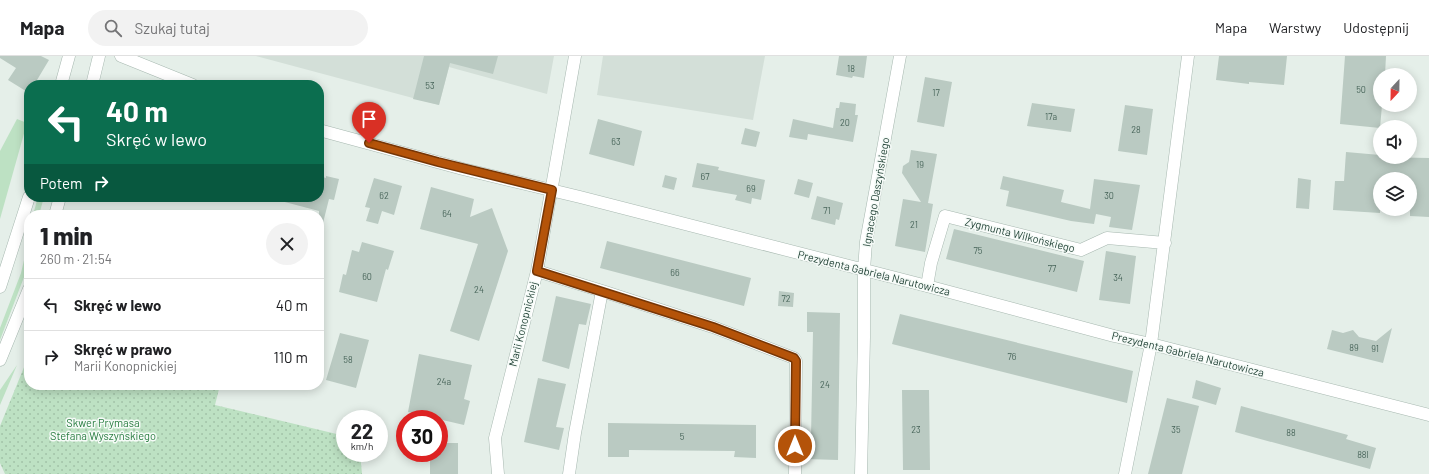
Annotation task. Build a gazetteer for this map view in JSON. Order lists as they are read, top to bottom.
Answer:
{
  "streets": {
    "street": [
      "Ignacego Daszyńskiego",
      "Zygmunta Wilkońskiego",
      "Prezydenta Gabriela Narutowicza",
      "Marii Konopnickiej"
    ]
  },
  "crossings": [
    ["Ignacego Daszyńskiego", "Prezydenta Gabriela Narutowicza"],
    ["Zygmunta Wilkońskiego", "Prezydenta Gabriela Narutowicza"],
    ["Prezydenta Gabriela Narutowicza", "Marii Konopnickiej"]
  ],
  "parks": ["Skwer Prymasa Stefana Wyszyńskiego"],
  "house_numbers": [
    "18",
    "53",
    "50",
    "17",
    "17a",
    "20",
    "28",
    "63",
    "19",
    "67",
    "69",
    "62",
    "30",
    "71",
    "64",
    "21",
    "75",
    "77",
    "66",
    "60",
    "34",
    "24",
    "72",
    "89",
    "91",
    "76",
    "58",
    "24a",
    "24",
    "23",
    "35",
    "88",
    "5",
    "88I"
  ],
  "north": "bottom",
  "page": {
    "header": "Mapa",
    "search": "Szukaj tutaj",
    "nav": ["Mapa", "Warstwy", "Udostępnij"],
    "turn": ["40 m", "Skręć w lewo"],
    "then": "Potem",
    "heading": ["1 min", "260 m · 21:54"],
    "list": [
      {
        "name": "Skręć w lewo",
        "value": "40 m"
      },
      {
        "name": "Skręć w prawo",
        "note": "Marii Konopnickiej",
        "value": "110 m"
      }
    ],
    "speed": "22 km/h",
    "limit": "30"
  }
}
